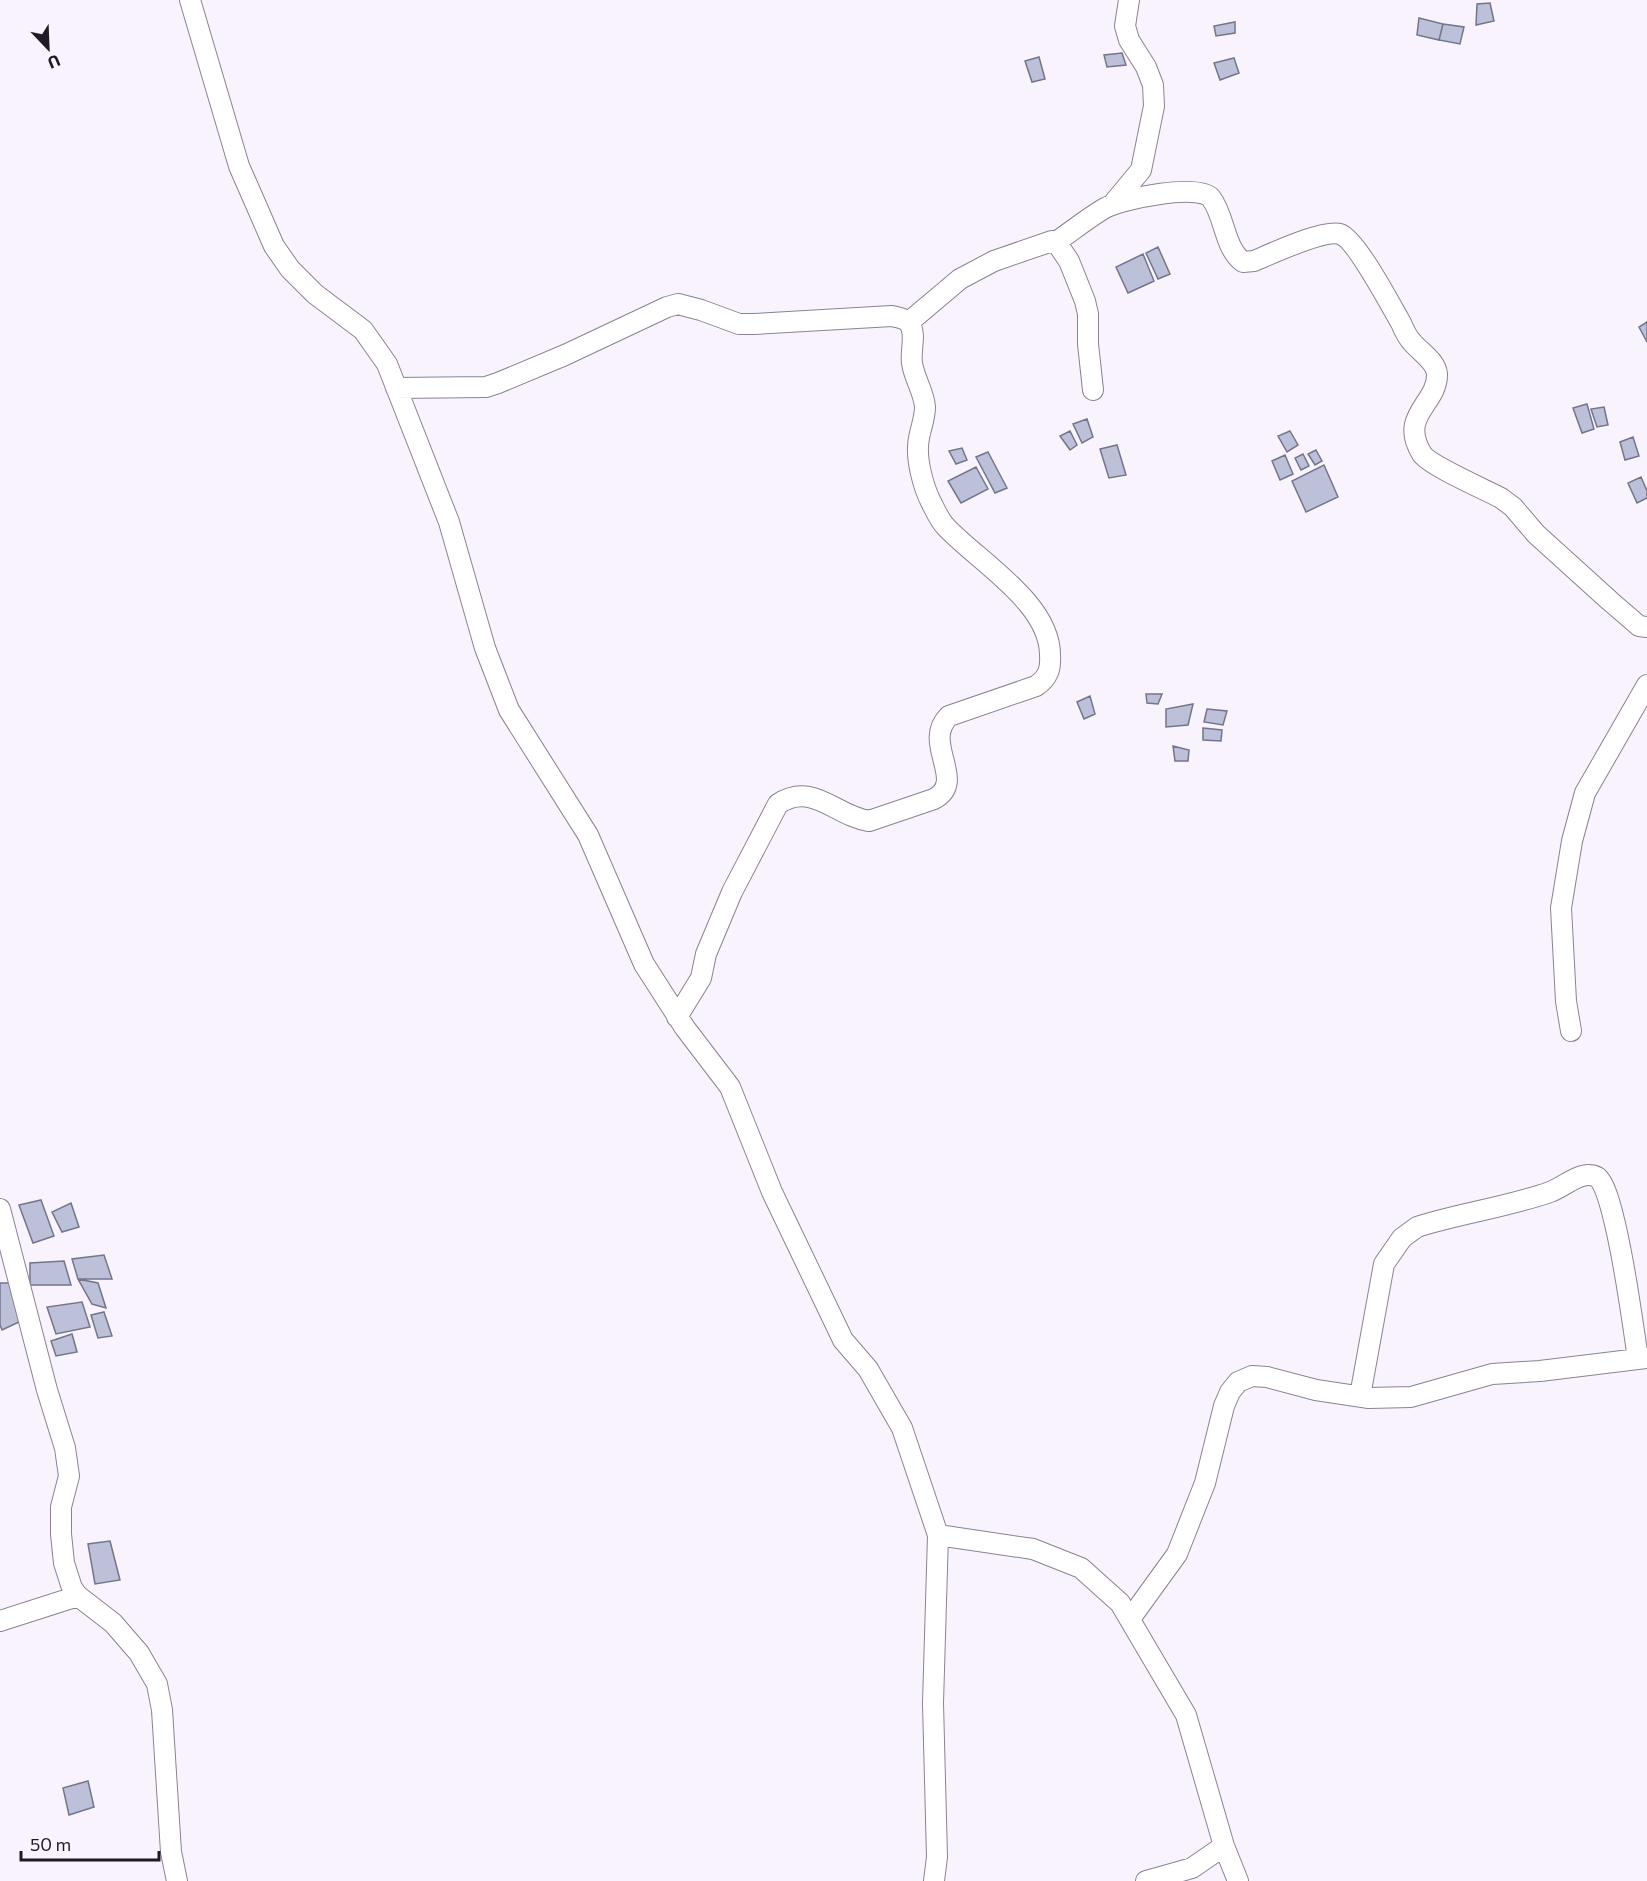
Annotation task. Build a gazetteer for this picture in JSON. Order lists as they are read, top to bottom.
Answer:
{
  "scale_bar": "50 m",
  "north": "bottom right"
}
